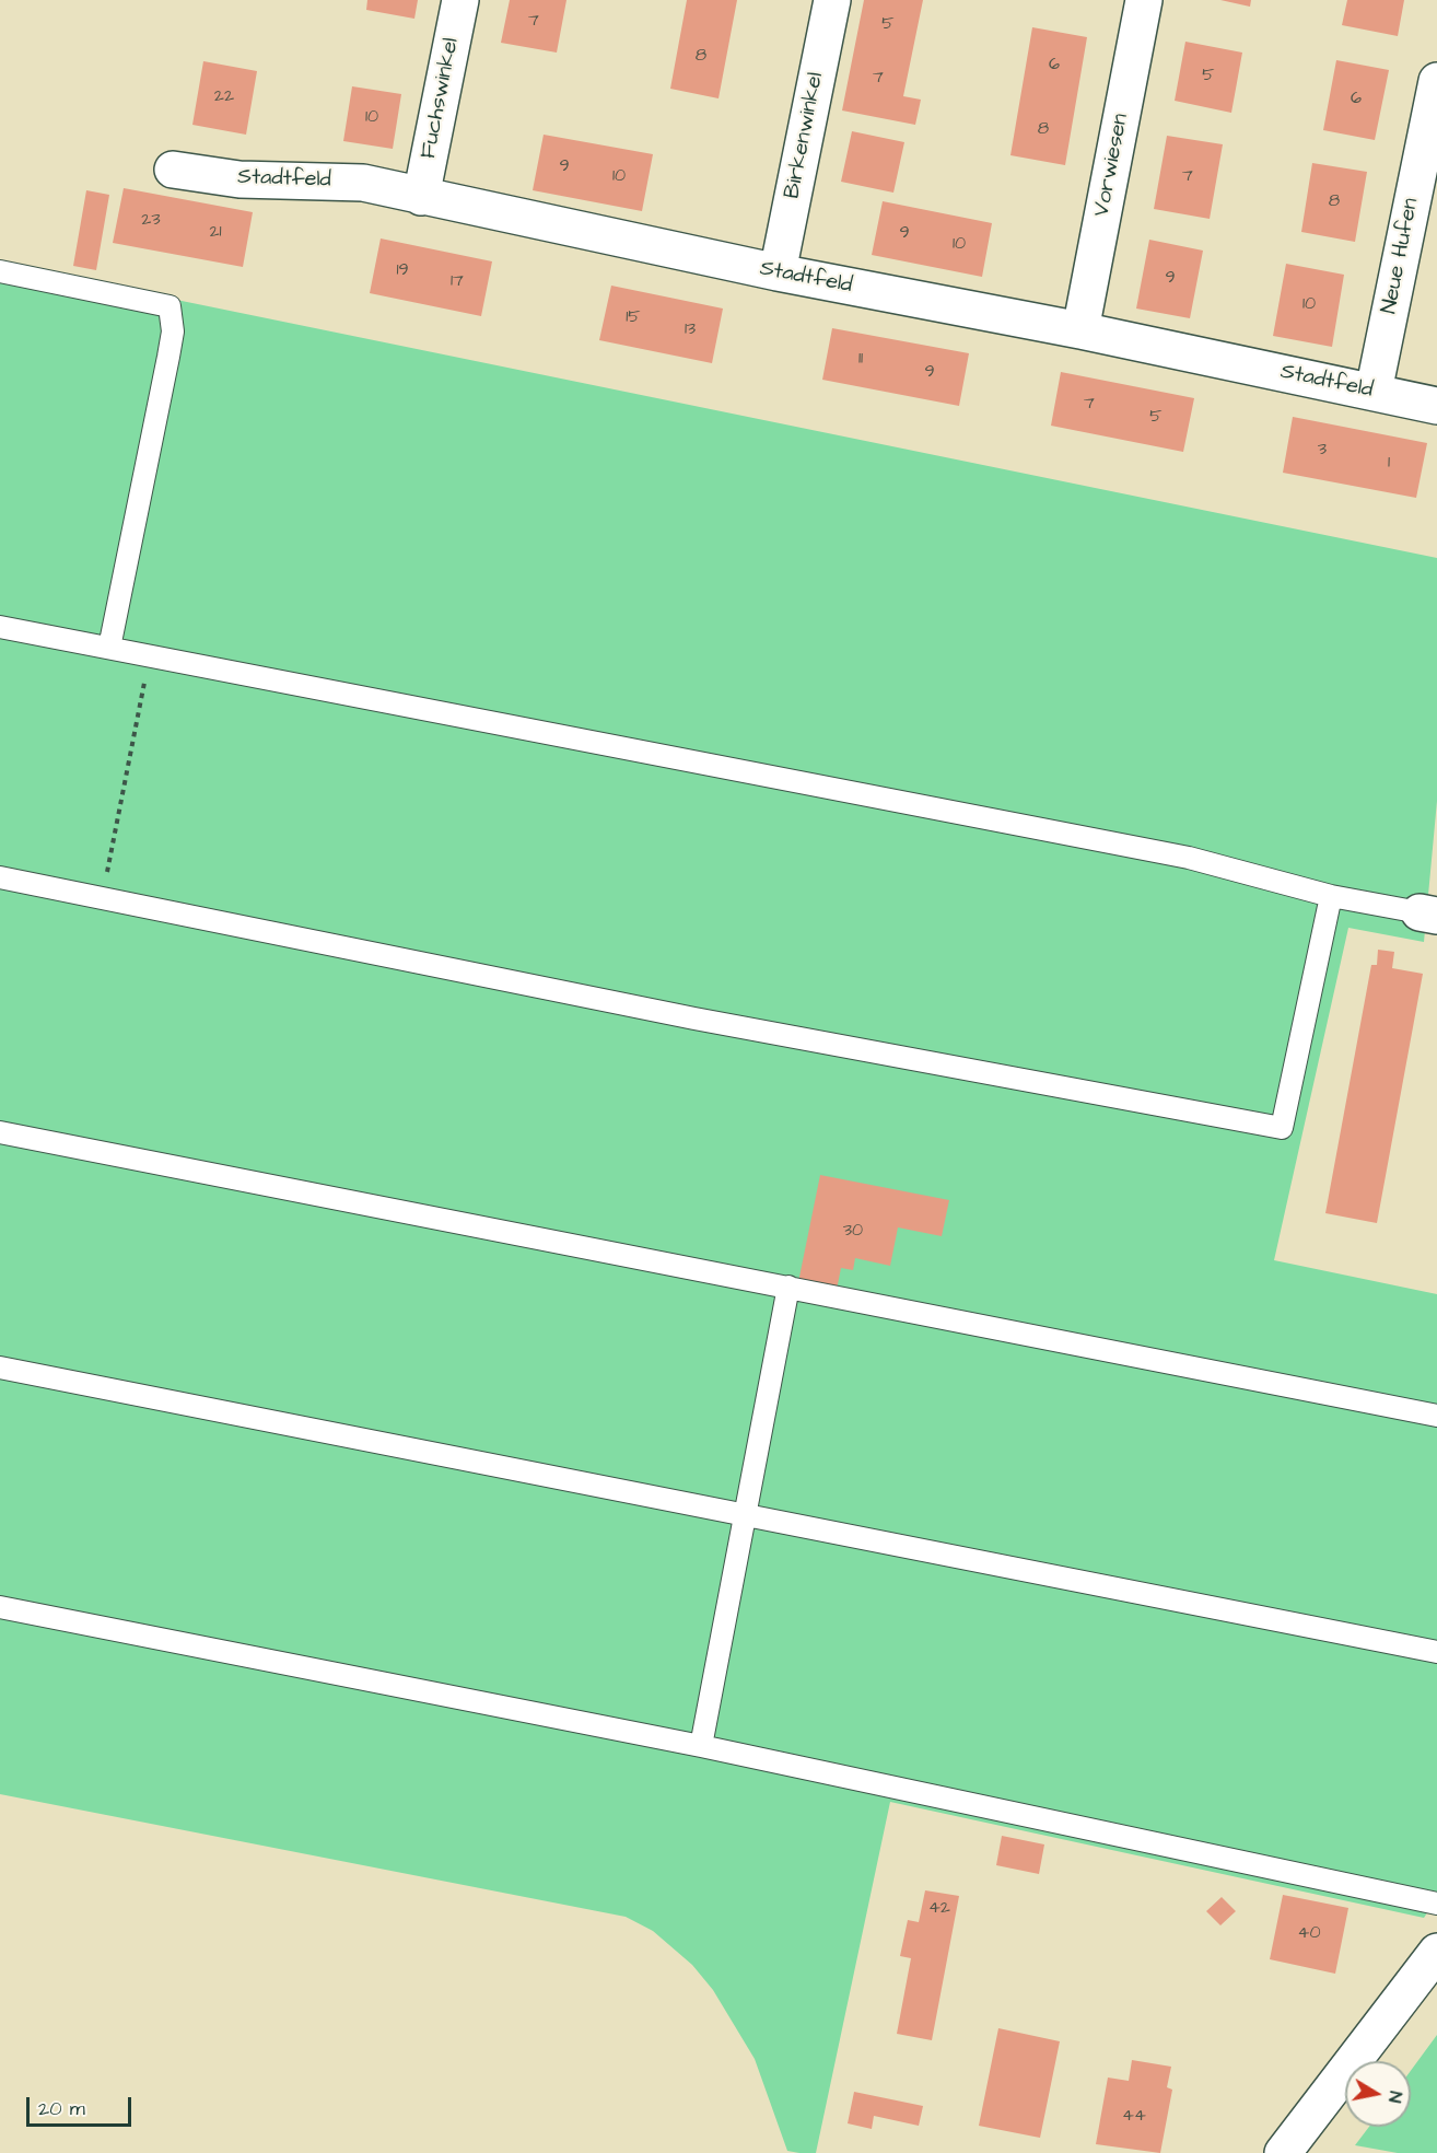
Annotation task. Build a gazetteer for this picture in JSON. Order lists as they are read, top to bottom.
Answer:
{
  "streets": {
    "street": [
      "Fuchswinkel",
      "Birkenwinkel",
      "Vorwiesen",
      "Stadtfeld",
      "Neue Hufen"
    ]
  },
  "crossings": [
    ["Fuchswinkel", "Stadtfeld"],
    ["Birkenwinkel", "Stadtfeld"],
    ["Vorwiesen", "Stadtfeld"],
    ["Stadtfeld", "Neue Hufen"]
  ],
  "house_numbers": [
    "7",
    "5",
    "8",
    "6",
    "5",
    "7",
    "22",
    "6",
    "10",
    "8",
    "9",
    "10",
    "7",
    "8",
    "23",
    "21",
    "9",
    "10",
    "19",
    "9",
    "17",
    "10",
    "15",
    "13",
    "11",
    "9",
    "7",
    "5",
    "3",
    "1",
    "30",
    "42",
    "40",
    "44"
  ],
  "scale_bar": "20 m",
  "north": "right"
}
